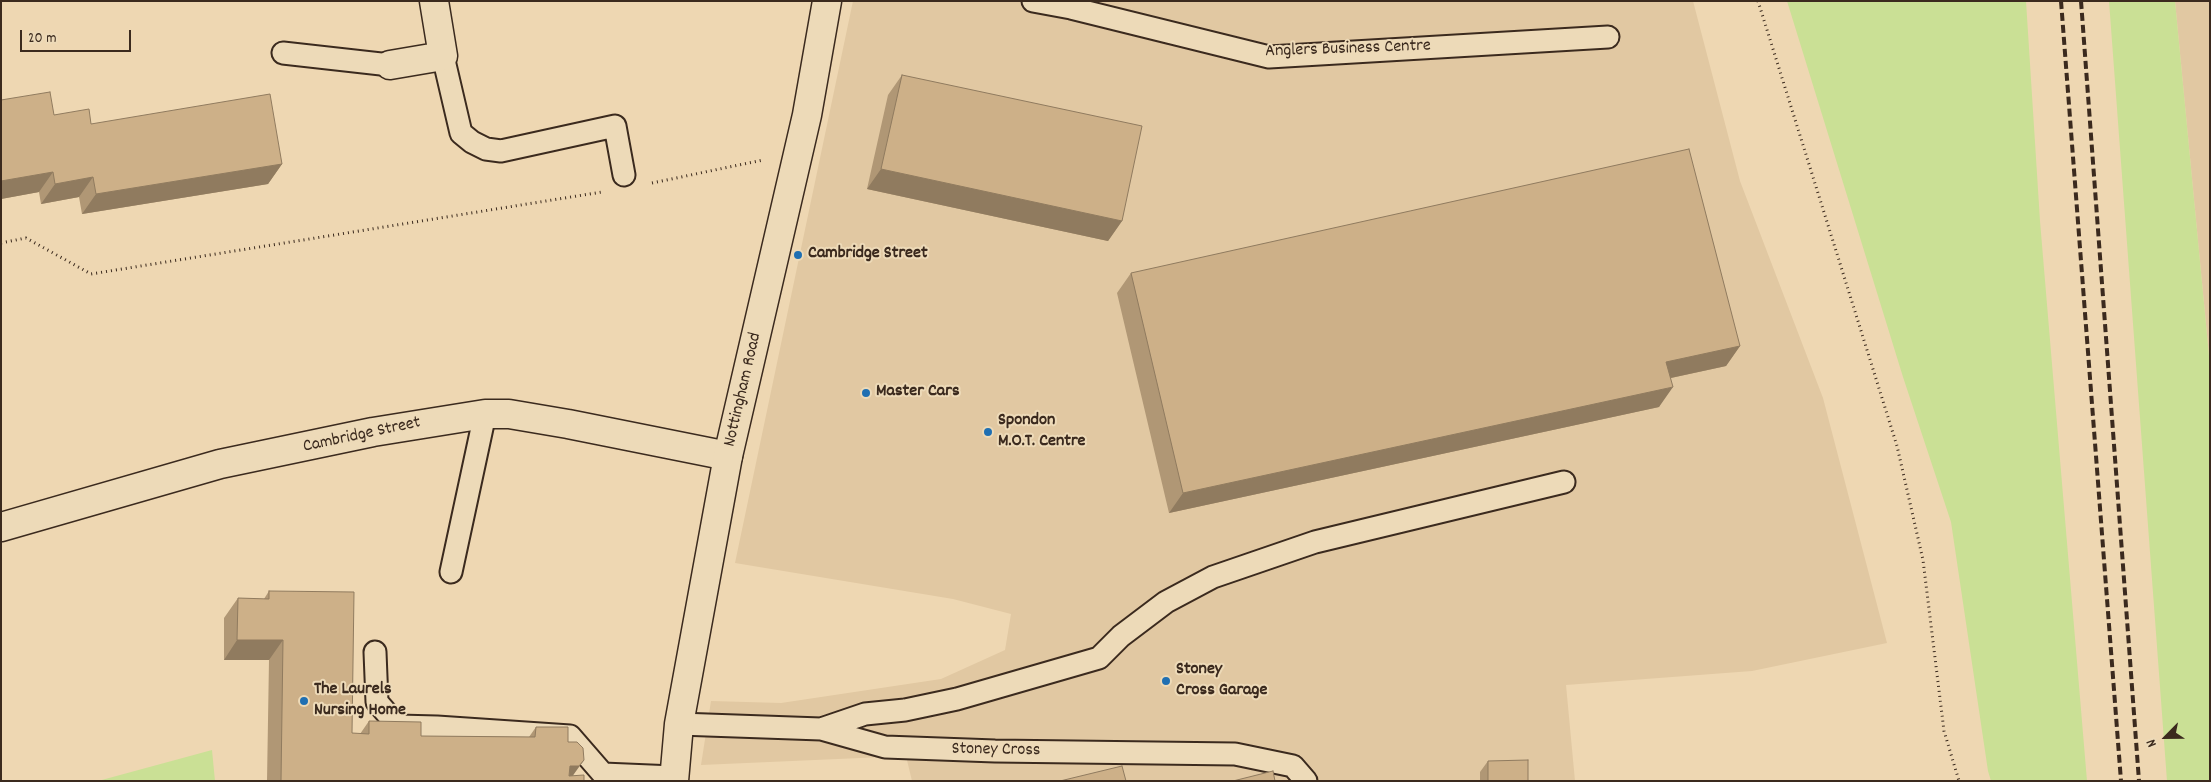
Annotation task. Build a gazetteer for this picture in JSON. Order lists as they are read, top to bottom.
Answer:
{
  "streets": {
    "street": ["Nottingham Road", "Cambridge Street"],
    "lane": ["Anglers Business Centre", "Stoney Cross"]
  },
  "crossings": [
    ["Nottingham Road", "Cambridge Street"],
    ["Nottingham Road", "Stoney Cross"]
  ],
  "places": [
    "Cambridge Street",
    "Master Cars",
    "Spondon M.O.T. Centre",
    "Stoney Cross Garage",
    "The Laurels Nursing Home"
  ],
  "scale_bar": "20 m",
  "north": "bottom left"
}
